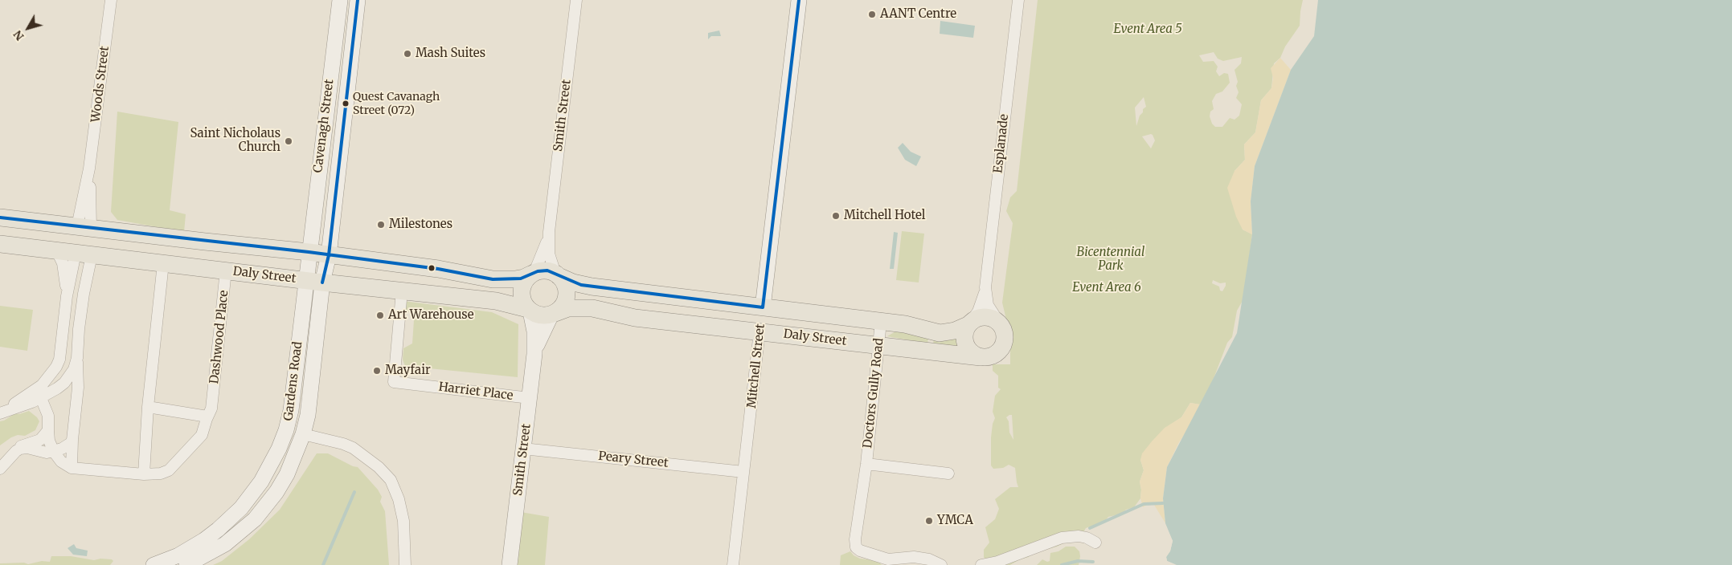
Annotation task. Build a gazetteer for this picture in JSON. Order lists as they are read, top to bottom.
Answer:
{
  "streets": {
    "main road": ["Daly Street", "Dashwood Place", "Mitchell Street"],
    "street": [
      "Woods Street",
      "Smith Street",
      "Cavenagh Street",
      "Esplanade",
      "Gardens Road",
      "Harriet Place",
      "Doctors Gully Road",
      "Peary Street"
    ]
  },
  "crossings": [
    ["Smith Street", "Daly Street"],
    ["Smith Street", "Harriet Place"],
    ["Smith Street", "Peary Street"],
    ["Cavenagh Street", "Daly Street"],
    ["Cavenagh Street", "Gardens Road"],
    ["Esplanade", "Daly Street"],
    ["Daly Street", "Dashwood Place"],
    ["Daly Street", "Mitchell Street"],
    ["Daly Street", "Gardens Road"],
    ["Daly Street", "Harriet Place"],
    ["Daly Street", "Doctors Gully Road"],
    ["Mitchell Street", "Peary Street"]
  ],
  "parks": ["Event Area 5", "Bicentennial Park", "Event Area 6"],
  "places": [
    "AANT Centre",
    "Mash Suites",
    "Quest Cavanagh Street (072)",
    "Saint Nicholaus Church",
    "Mitchell Hotel",
    "Milestones",
    "Art Warehouse",
    "Mayfair",
    "YMCA"
  ],
  "north": "bottom left"
}
